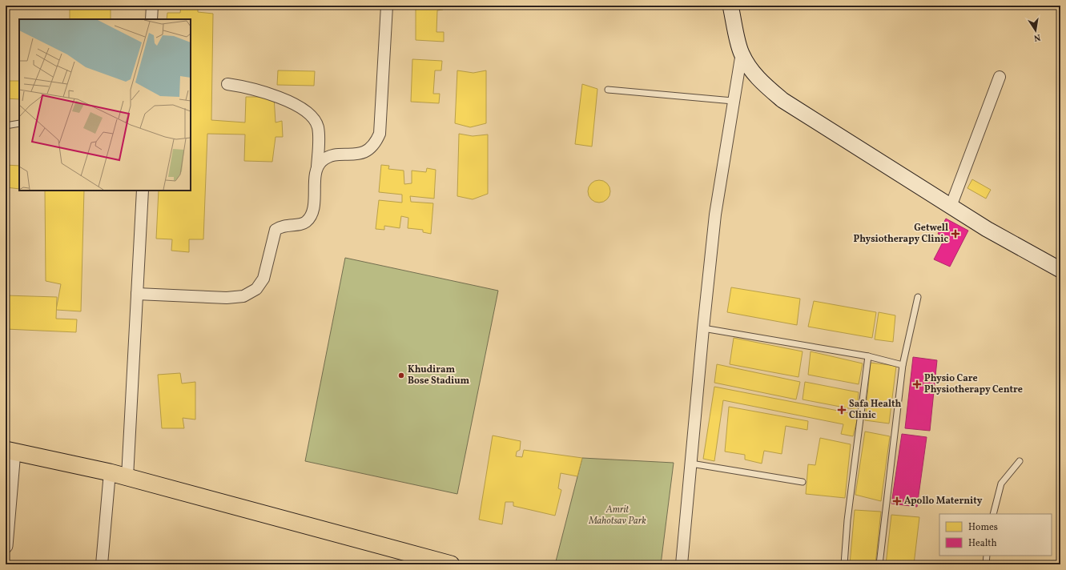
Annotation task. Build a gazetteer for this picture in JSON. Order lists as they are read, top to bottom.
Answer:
{
  "parks": ["Amrit Mahotsav Park"],
  "places": {
    "health": [
      "Getwell Physiotherapy Clinic",
      "Physio Care Physiotherapy Centre",
      "Safa Health Clinic",
      "Apollo Maternity"
    ],
    "other": ["Khudiram Bose Stadium"]
  },
  "legend": ["Homes", "Health"],
  "north": "bottom"
}
